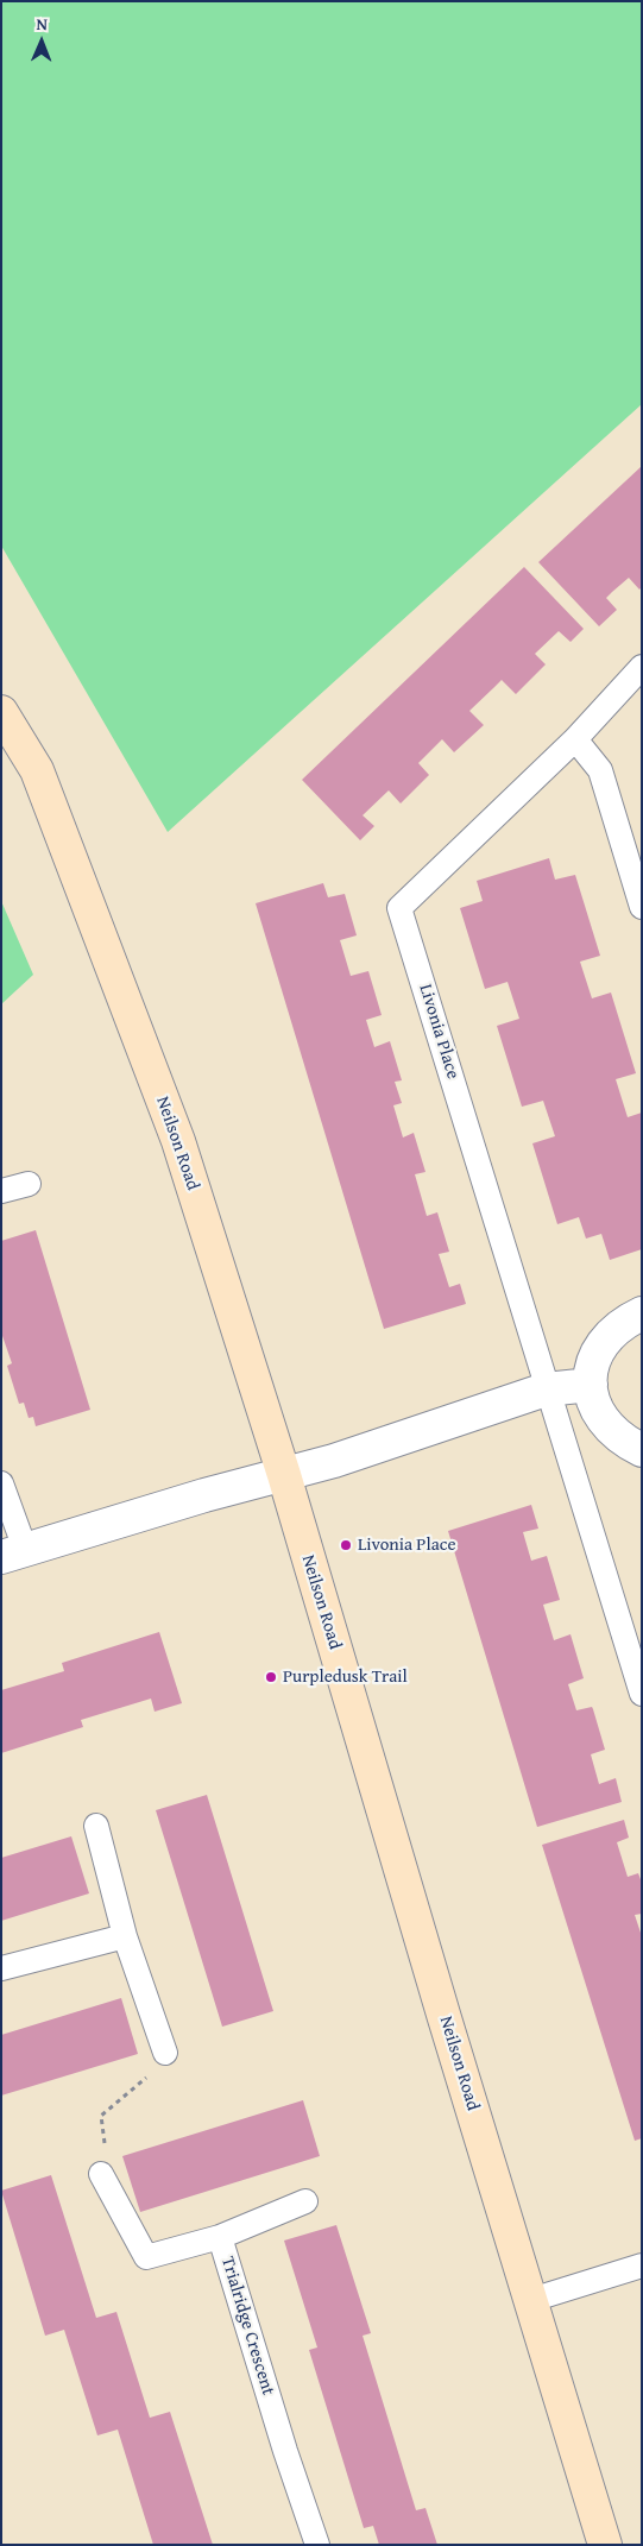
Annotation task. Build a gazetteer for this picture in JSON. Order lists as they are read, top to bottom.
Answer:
{
  "streets": {
    "main road": ["Neilson Road"],
    "lane": ["Livonia Place", "Trialridge Crescent"]
  },
  "places": ["Livonia Place", "Purpledusk Trail"],
  "north": "top"
}
